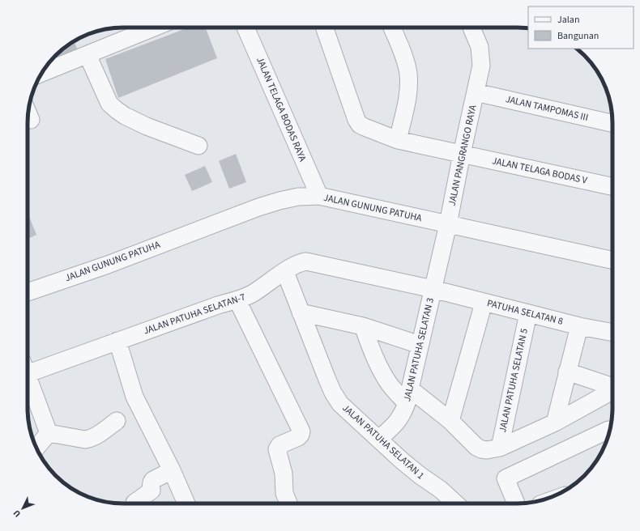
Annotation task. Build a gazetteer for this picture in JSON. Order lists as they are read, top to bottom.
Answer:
{
  "streets": {
    "street": [
      "JALAN TAMPOMAS III",
      "JALAN TELAGA BODAS RAYA",
      "JALAN PANGRANGO RAYA",
      "JALAN TELAGA BODAS V",
      "JALAN GUNUNG PATUHA",
      "PATUHA SELATAN 8",
      "JALAN PATUHA SELATAN-7",
      "JALAN PATUHA SELATAN 3",
      "JALAN PATUHA SELATAN 5",
      "JALAN PATUHA SELATAN 1"
    ]
  },
  "crossings": [
    ["JALAN TAMPOMAS III", "JALAN PANGRANGO RAYA"],
    ["JALAN TELAGA BODAS RAYA", "JALAN GUNUNG PATUHA"],
    ["JALAN PANGRANGO RAYA", "JALAN TELAGA BODAS V"],
    ["JALAN PANGRANGO RAYA", "JALAN GUNUNG PATUHA"],
    ["JALAN PANGRANGO RAYA", "PATUHA SELATAN 8"],
    ["JALAN PANGRANGO RAYA", "JALAN PATUHA SELATAN-7"],
    ["JALAN PANGRANGO RAYA", "JALAN PATUHA SELATAN 3"],
    ["PATUHA SELATAN 8", "JALAN PATUHA SELATAN-7"],
    ["PATUHA SELATAN 8", "JALAN PATUHA SELATAN 3"],
    ["PATUHA SELATAN 8", "JALAN PATUHA SELATAN 5"],
    ["JALAN PATUHA SELATAN-7", "JALAN PATUHA SELATAN 3"],
    ["JALAN PATUHA SELATAN-7", "JALAN PATUHA SELATAN 1"],
    ["JALAN PATUHA SELATAN 3", "JALAN PATUHA SELATAN 1"]
  ],
  "legend": ["Jalan", "Bangunan"],
  "north": "bottom left"
}
